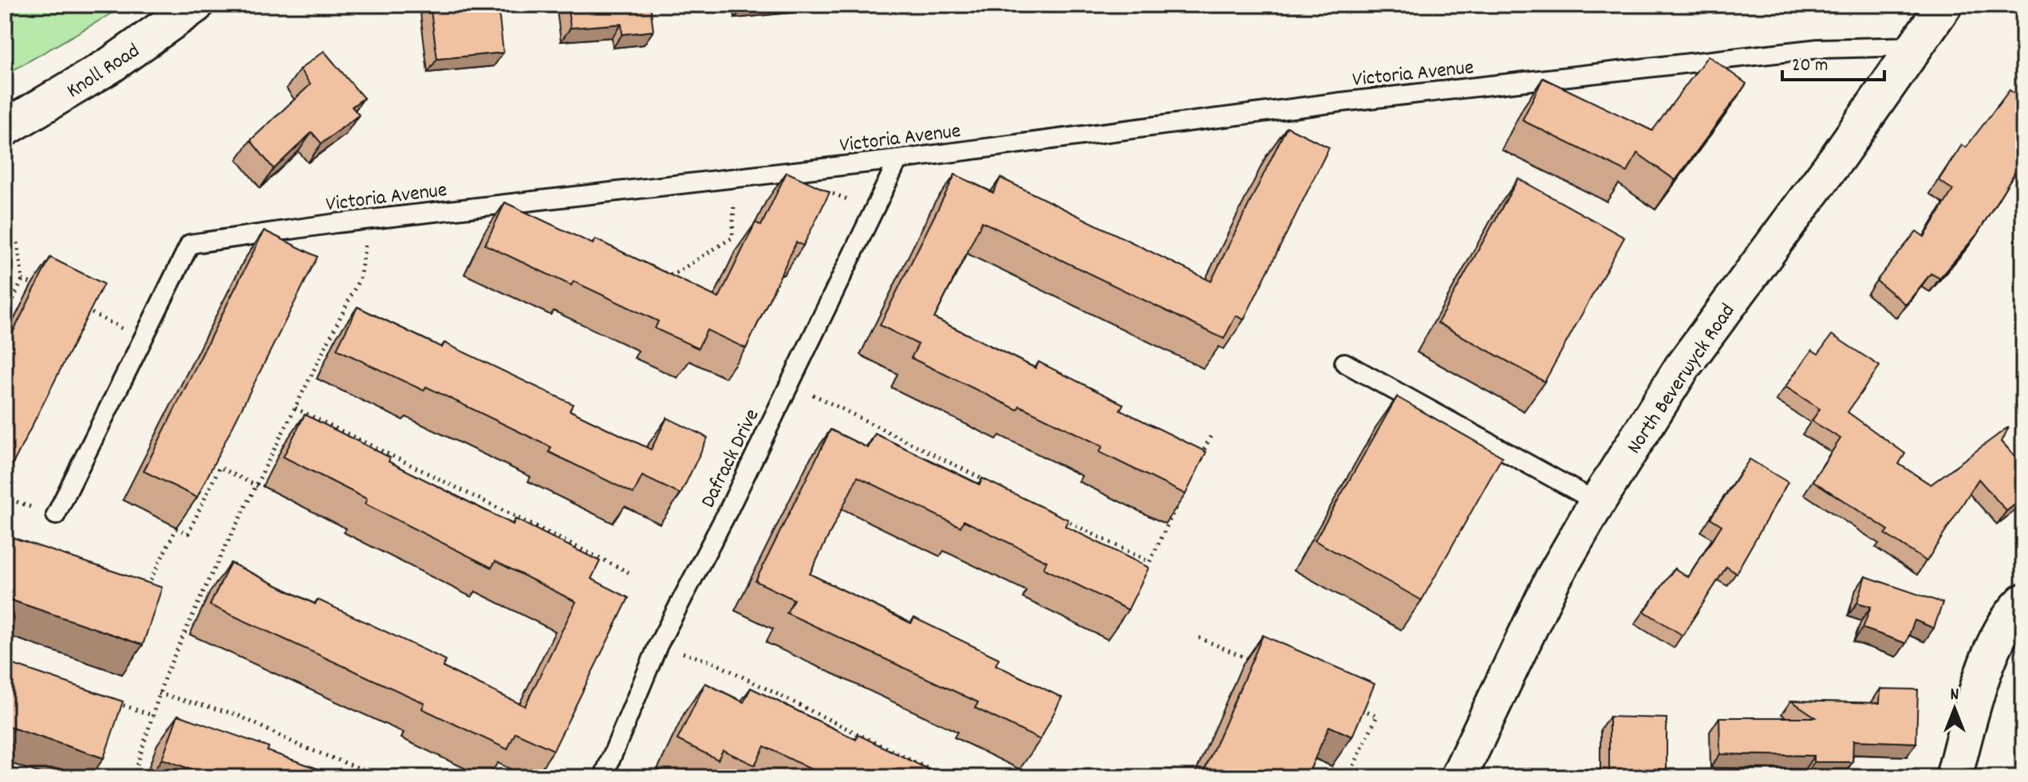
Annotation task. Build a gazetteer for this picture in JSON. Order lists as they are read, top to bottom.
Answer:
{
  "streets": {
    "street": ["Knoll Road", "North Beverwyck Road"],
    "lane": ["Victoria Avenue", "Dafrack Drive"]
  },
  "crossings": [
    ["Victoria Avenue", "North Beverwyck Road"],
    ["Victoria Avenue", "Dafrack Drive"]
  ],
  "scale_bar": "20 m",
  "north": "top"
}
